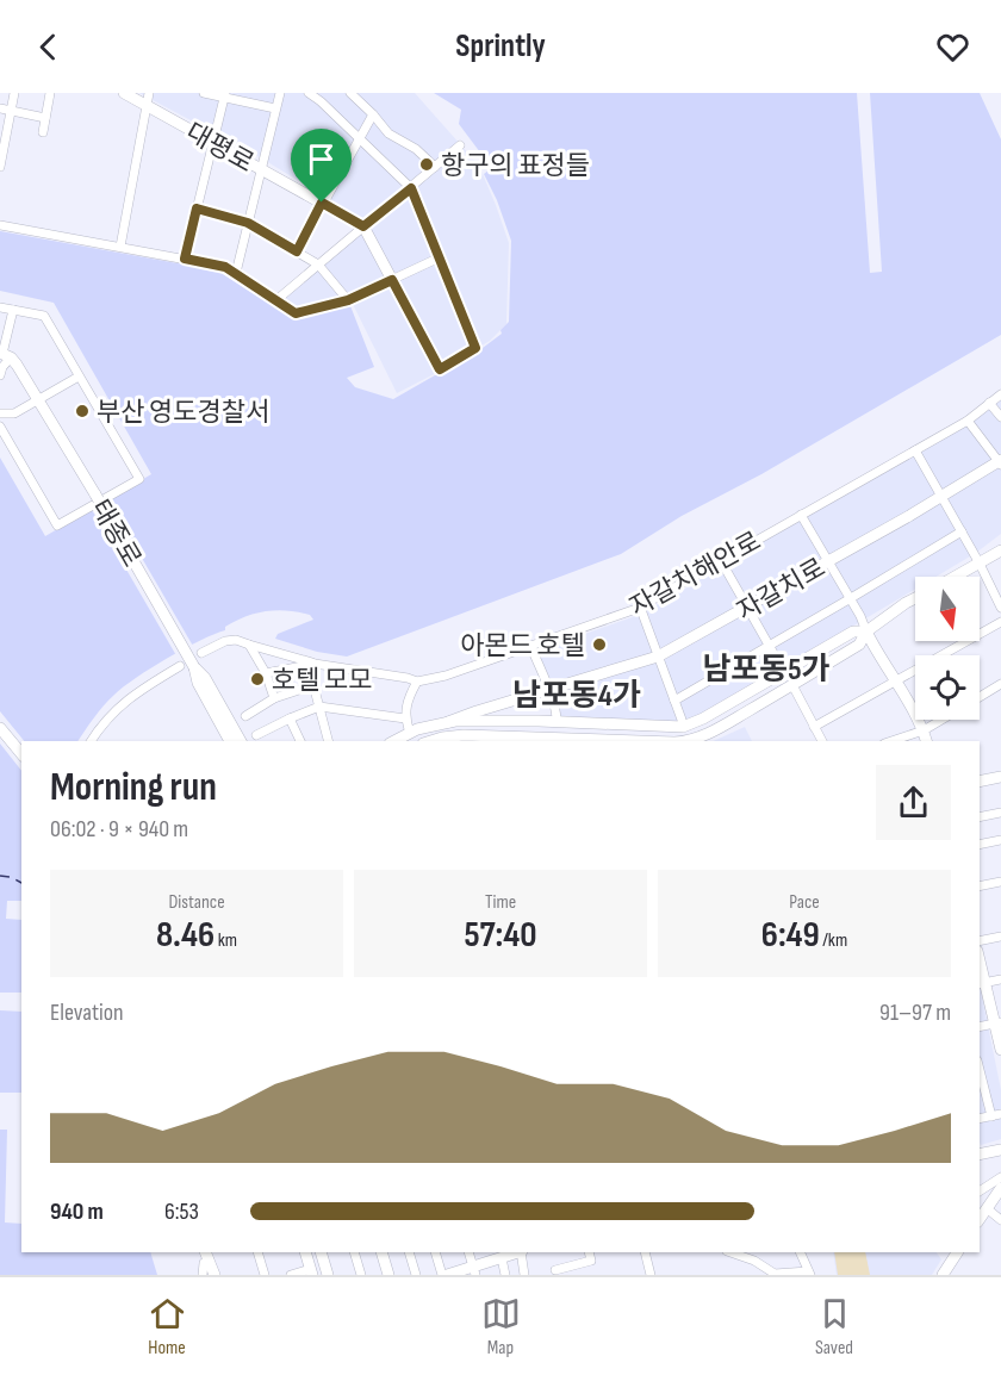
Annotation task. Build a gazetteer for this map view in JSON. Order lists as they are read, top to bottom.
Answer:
{
  "streets": {
    "main road": ["대평로", "태종로", "자갈치로"],
    "street": ["자갈치해안로"]
  },
  "districts": ["남포동5가", "남포동4가"],
  "places": [
    "항구의 표정들",
    "부산 영도경찰서",
    "아몬드 호텔",
    "호텔 모모"
  ],
  "north": "bottom",
  "page": {
    "header": "Sprintly",
    "heading": ["Morning run", "06:02 · 9 × 940 m"],
    "stats": [
      ["Distance", "8.46 km"],
      ["Time", "57:40"],
      ["Pace", "6:49 /km"]
    ],
    "chart": ["Elevation", "91–97 m"],
    "list": [
      {
        "name": "940 m",
        "note": "6:53"
      }
    ],
    "tabs": ["Home", "Map", "Saved"]
  }
}
